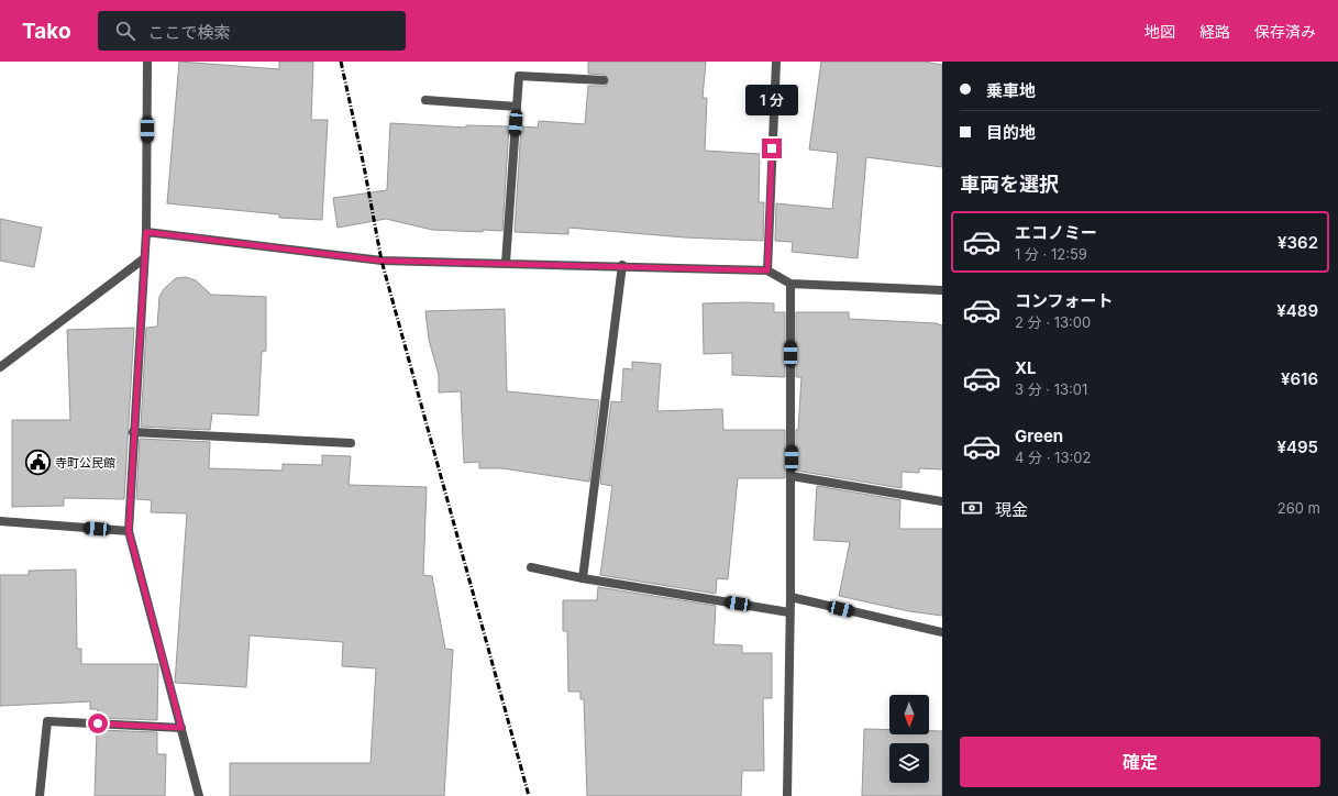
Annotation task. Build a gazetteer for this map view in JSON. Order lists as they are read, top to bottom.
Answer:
{
  "places": {
    "public building": ["寺町公民館"]
  },
  "north": "bottom",
  "page": {
    "header": "Tako",
    "search": "ここで検索",
    "nav": ["地図", "経路", "保存済み"],
    "banner": ["乗車地", "目的地"],
    "bubble": "1 分",
    "heading": "車両を選択",
    "list": [
      {
        "name": "エコノミー",
        "note": "1 分 · 12:59",
        "value": "¥362"
      },
      {
        "name": "コンフォート",
        "note": "2 分 · 13:00",
        "value": "¥489"
      },
      {
        "name": "XL",
        "note": "3 分 · 13:01",
        "value": "¥616"
      },
      {
        "name": "Green",
        "note": "4 分 · 13:02",
        "value": "¥495"
      }
    ],
    "pay": ["現金", "260 m"],
    "buttons": "確定"
  }
}
